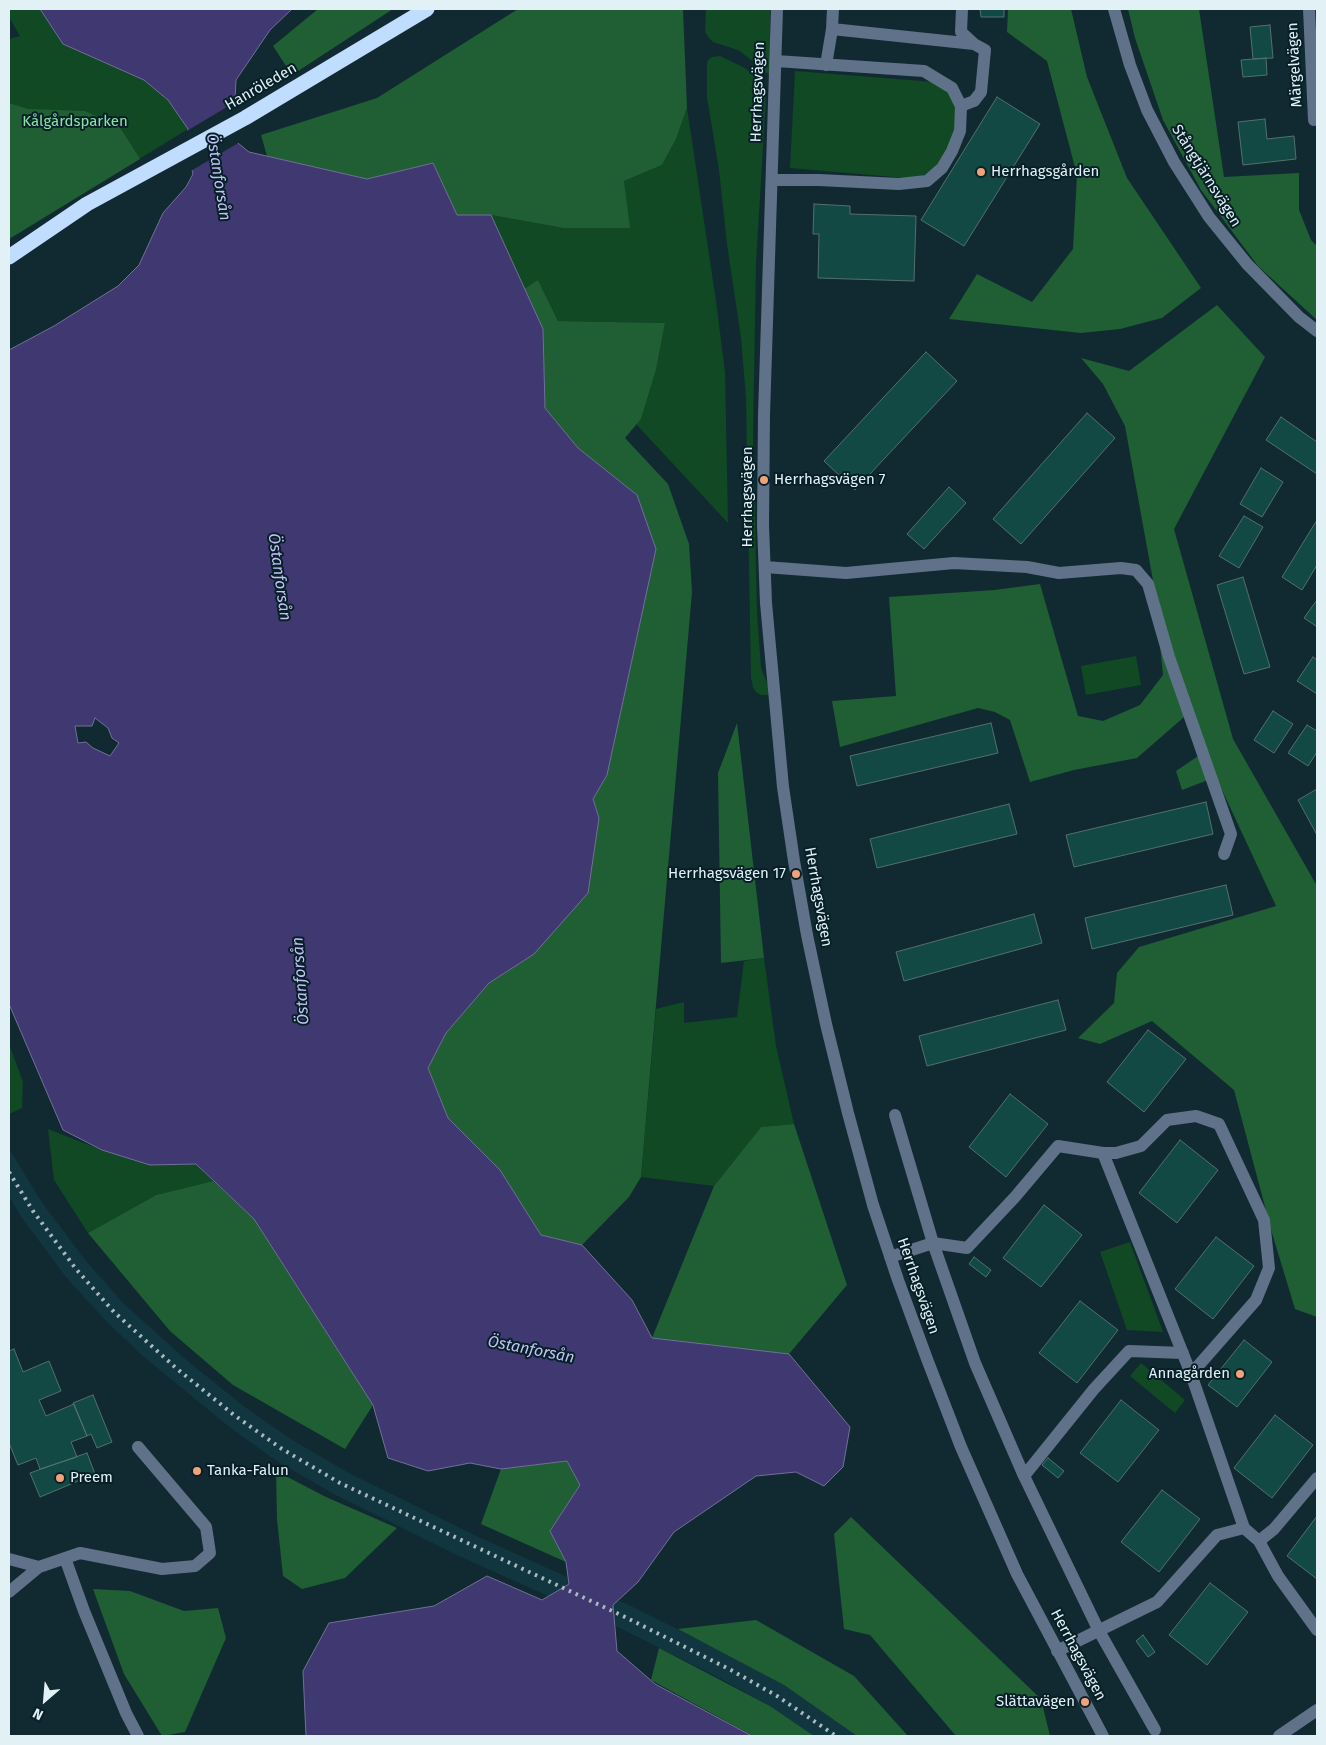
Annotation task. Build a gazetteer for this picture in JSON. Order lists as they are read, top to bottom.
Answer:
{
  "streets": {
    "highway": ["Hanröleden"],
    "street": ["Märgelvägen", "Herrhagsvägen", "Stångtjärnsvägen"]
  },
  "water": ["Östanforsån"],
  "parks": ["Kålgårdsparken"],
  "places": [
    "Herrhagsgården",
    "Herrhagsvägen 7",
    "Herrhagsvägen 17",
    "Annagården",
    "Tanka-Falun",
    "Preem",
    "Slättavägen"
  ],
  "north": "bottom left"
}
